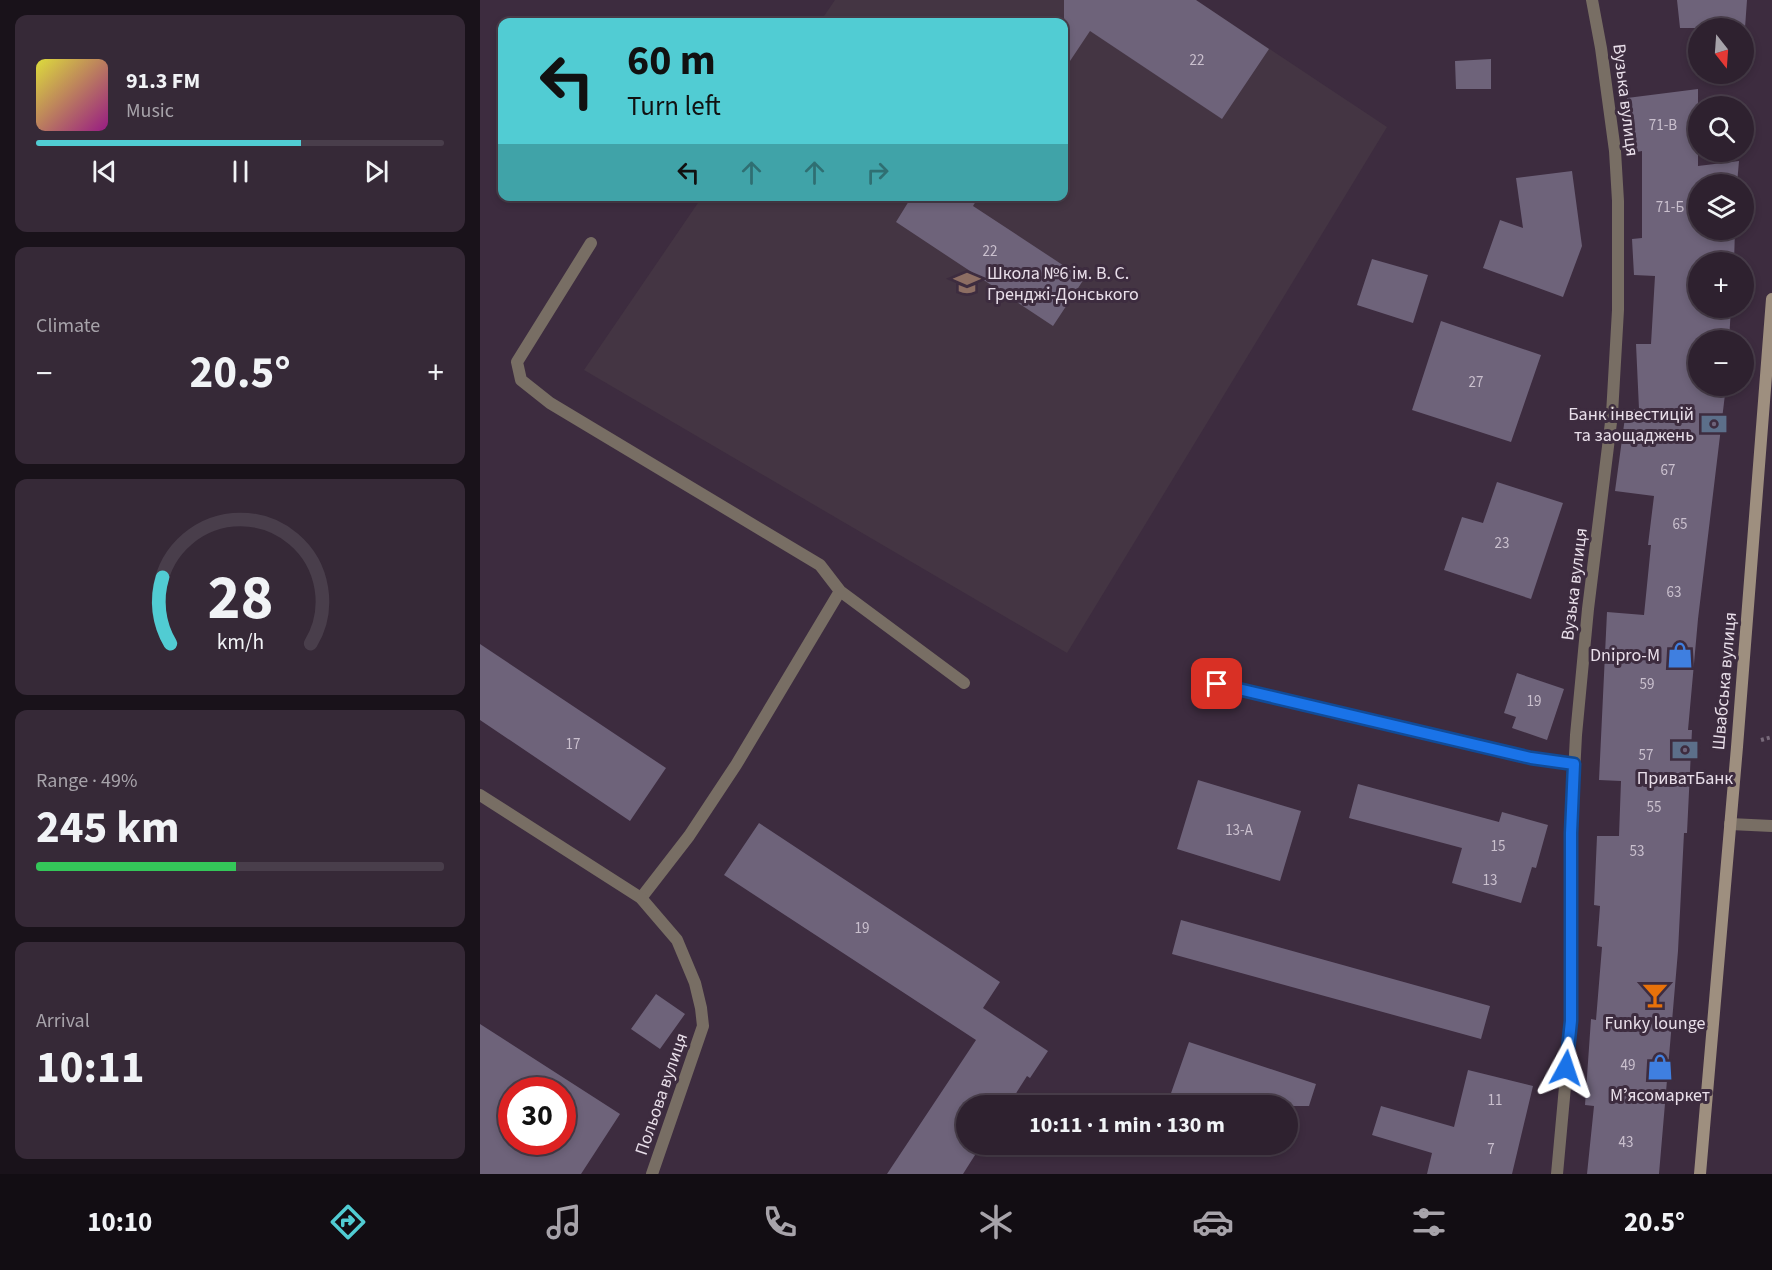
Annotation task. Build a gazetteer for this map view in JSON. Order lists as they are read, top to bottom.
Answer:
{
  "streets": {
    "street": ["Вузька вулиця", "Швабська вулиця", "Польова вулиця"]
  },
  "places": {
    "school or university": ["Школа №6 ім. В. С. Гренджі-Донського"],
    "bank": ["Банк інвестицій та заощаджень", "ПриватБанк"],
    "shop": ["Dnipro-M", "Мʼясомаркет"],
    "bar": ["Funky lounge"]
  },
  "house_numbers": [
    "22",
    "71-В",
    "71-Б",
    "22",
    "27",
    "67",
    "65",
    "23",
    "63",
    "59",
    "19",
    "17",
    "57",
    "55",
    "13-А",
    "15",
    "53",
    "13",
    "19",
    "49",
    "11",
    "43",
    "7"
  ],
  "north": "bottom",
  "page": {
    "map_buttons": ["+", "−"],
    "turn": ["60 m", "Turn left"],
    "song": ["91.3 FM", "Music"],
    "tile": [
      "Climate",
      ["Range · 49%", "245 km"],
      ["Arrival", "10:11"]
    ],
    "heat": ["−", "20.5°", "+"],
    "limit": "30",
    "trip": "10:11 · 1 min · 130 m",
    "tabs": ["10:10", "20.5°"],
    "gauge": ["28", "km/h"]
  }
}
